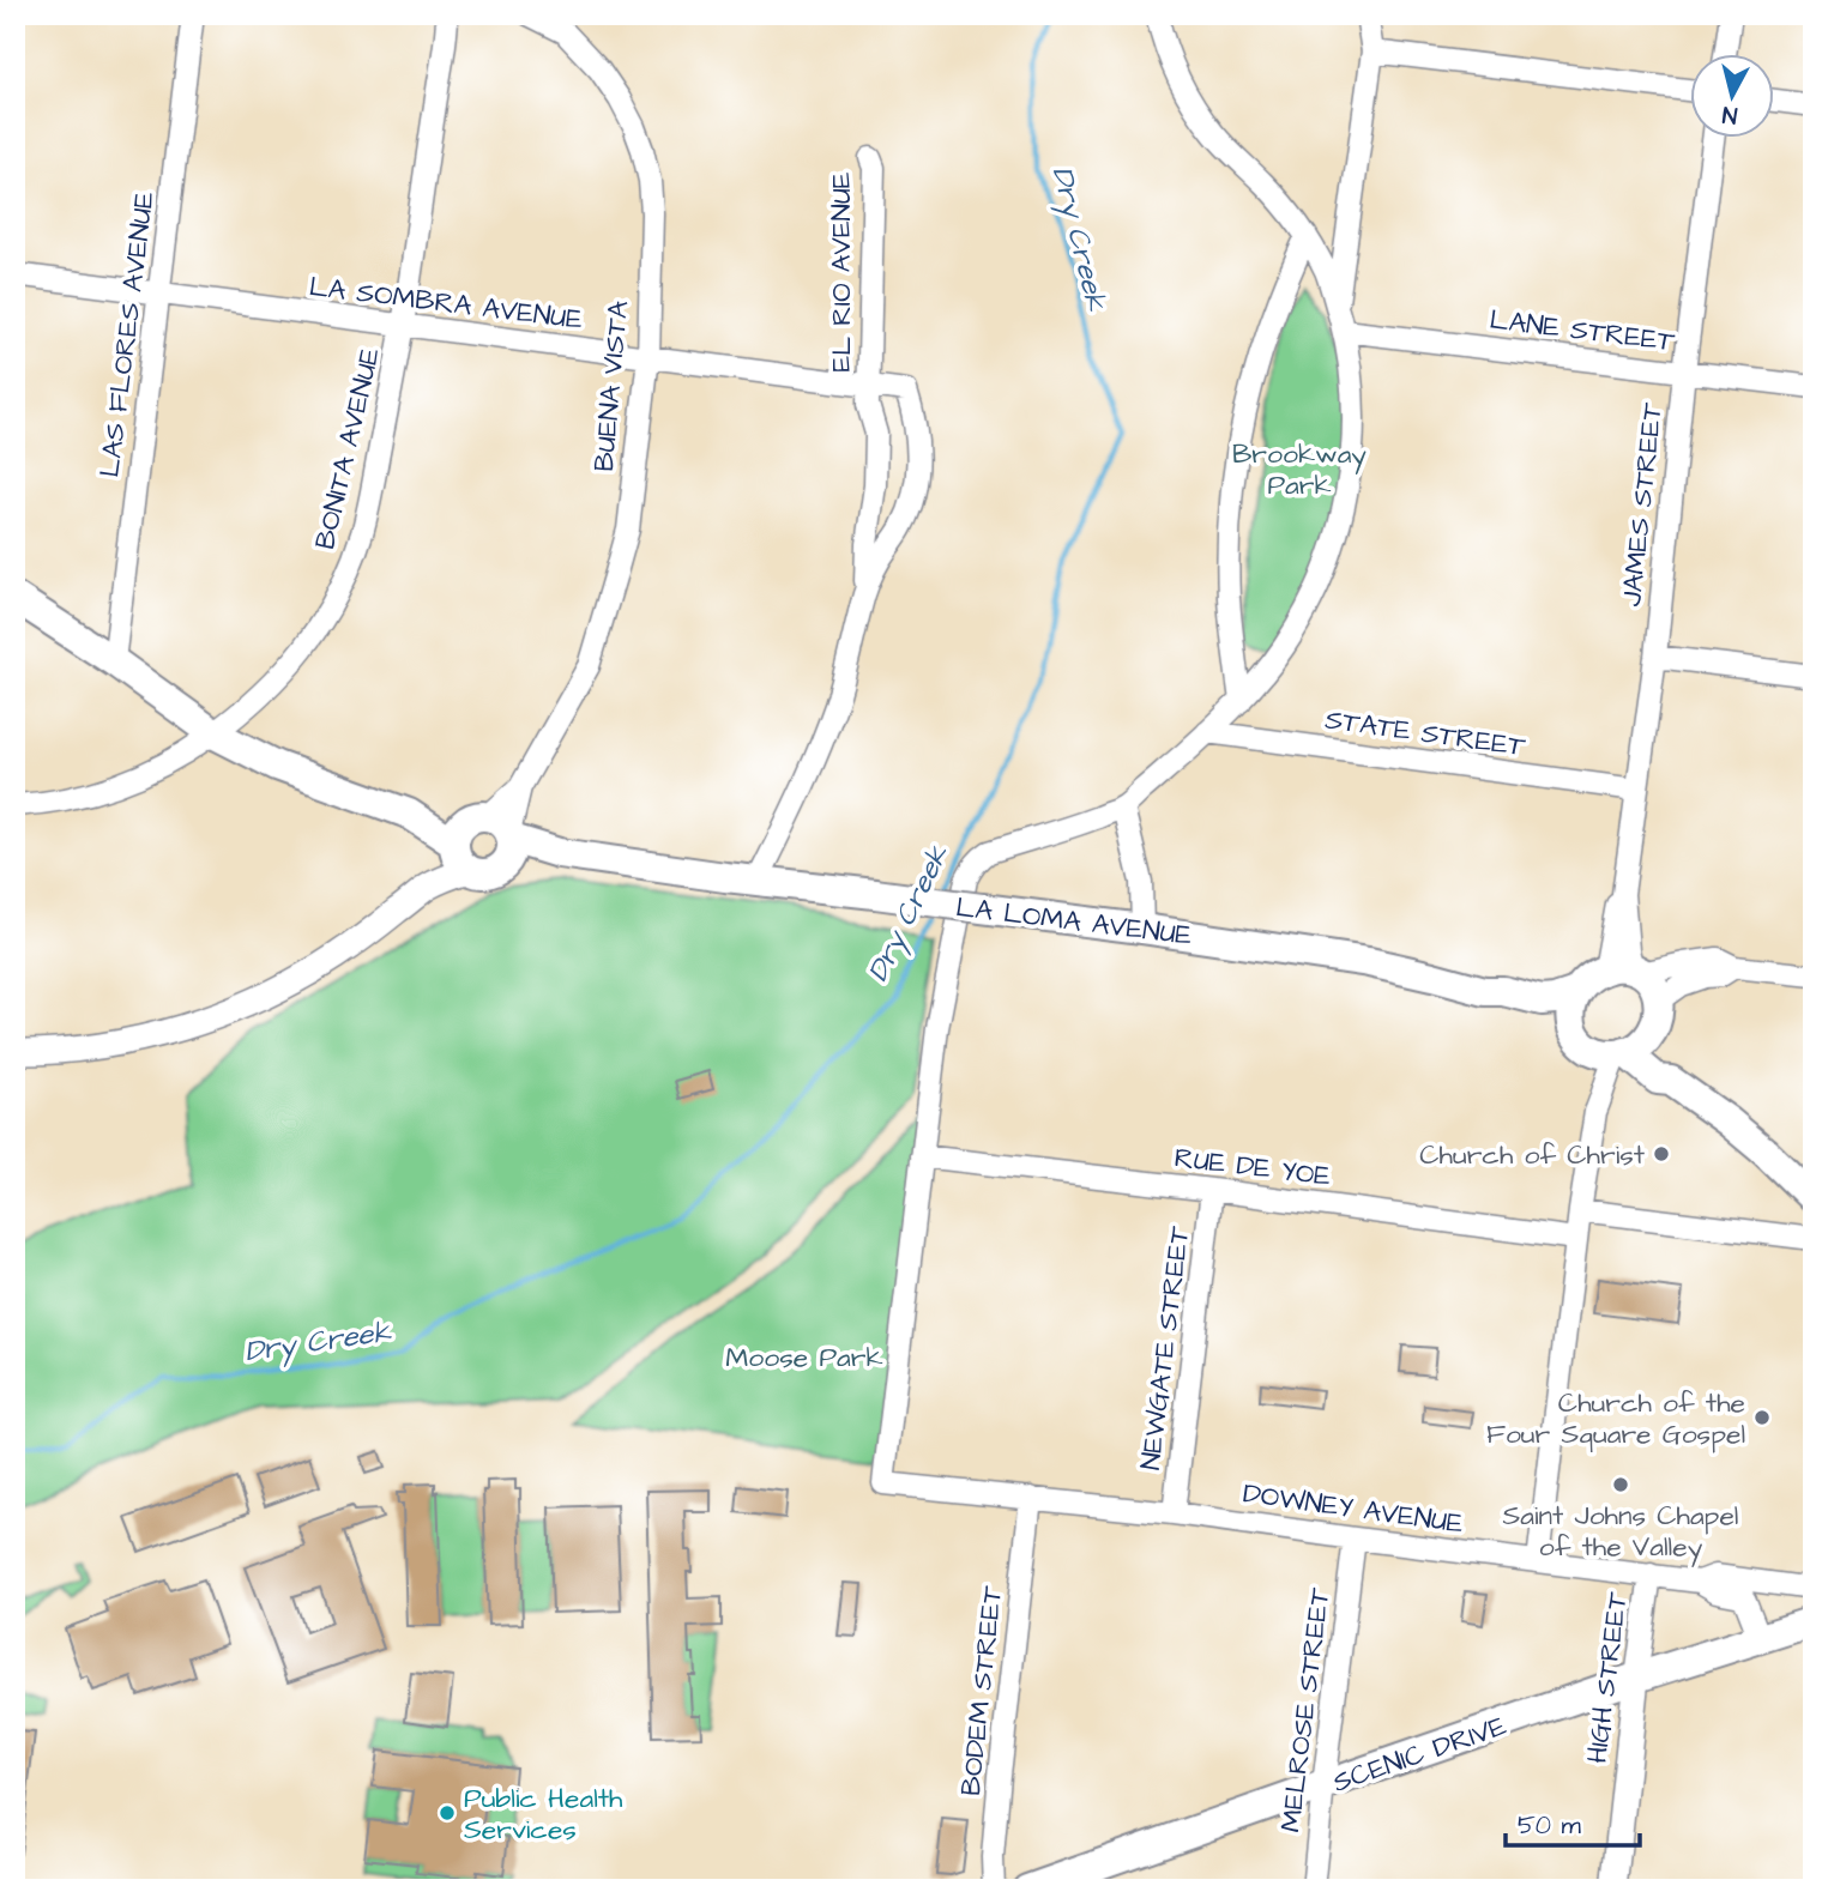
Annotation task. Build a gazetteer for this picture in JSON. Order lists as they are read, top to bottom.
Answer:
{
  "streets": {
    "main road": ["LA LOMA AVENUE", "SCENIC DRIVE"],
    "street": [
      "EL RIO AVENUE",
      "LA SOMBRA AVENUE",
      "LANE STREET",
      "LAS FLORES AVENUE",
      "BUENA VISTA",
      "BONITA AVENUE",
      "JAMES STREET",
      "STATE STREET",
      "RUE DE YOE",
      "NEWGATE STREET",
      "DOWNEY AVENUE",
      "HIGH STREET",
      "BODEM STREET",
      "MELROSE STREET"
    ]
  },
  "crossings": [
    ["EL RIO AVENUE", "LA SOMBRA AVENUE"],
    ["EL RIO AVENUE", "LA LOMA AVENUE"],
    ["LA SOMBRA AVENUE", "LAS FLORES AVENUE"],
    ["LA SOMBRA AVENUE", "BUENA VISTA"],
    ["LA SOMBRA AVENUE", "BONITA AVENUE"],
    ["LANE STREET", "JAMES STREET"],
    ["LAS FLORES AVENUE", "LA LOMA AVENUE"],
    ["BUENA VISTA", "LA LOMA AVENUE"],
    ["BONITA AVENUE", "LA LOMA AVENUE"],
    ["JAMES STREET", "STATE STREET"],
    ["JAMES STREET", "LA LOMA AVENUE"],
    ["RUE DE YOE", "NEWGATE STREET"],
    ["RUE DE YOE", "DOWNEY AVENUE"],
    ["NEWGATE STREET", "DOWNEY AVENUE"],
    ["DOWNEY AVENUE", "HIGH STREET"],
    ["DOWNEY AVENUE", "BODEM STREET"],
    ["DOWNEY AVENUE", "MELROSE STREET"],
    ["HIGH STREET", "SCENIC DRIVE"],
    ["MELROSE STREET", "SCENIC DRIVE"]
  ],
  "water": ["Dry Creek"],
  "parks": ["Brookway Park", "Moose Park"],
  "places": [
    "Church of Christ",
    "Church of the Four Square Gospel",
    "Saint Johns Chapel of the Valley",
    "Public Health Services"
  ],
  "scale_bar": "50 m",
  "north": "bottom"
}
